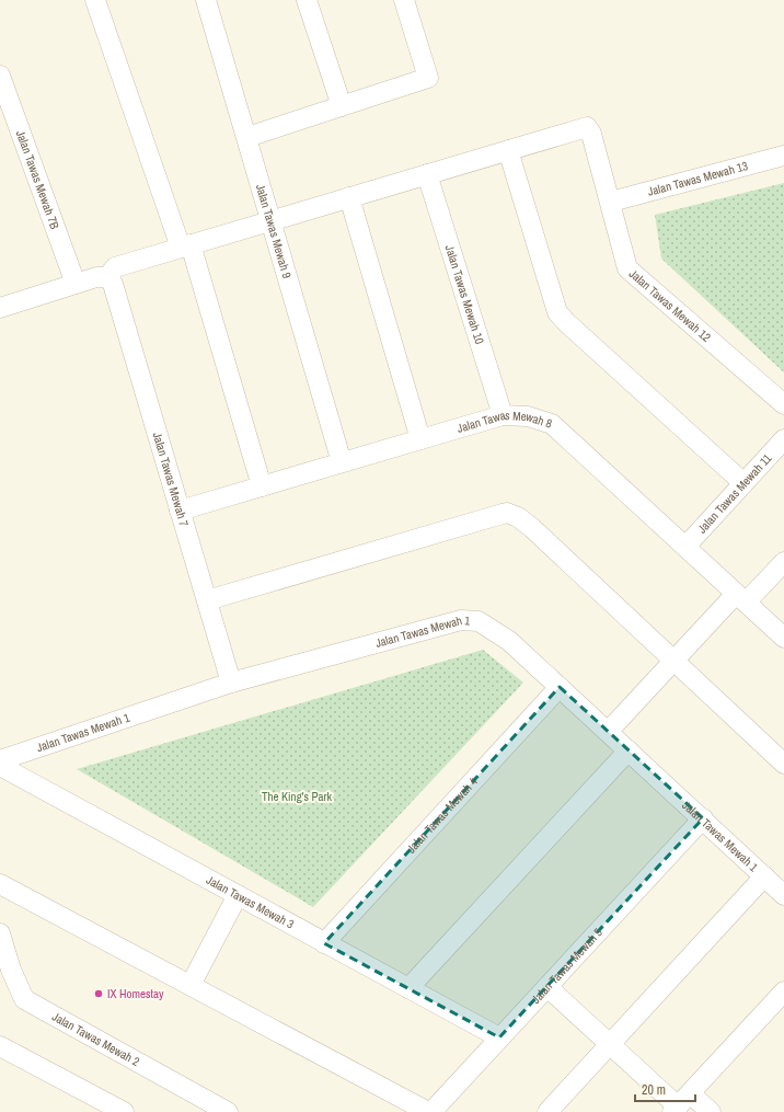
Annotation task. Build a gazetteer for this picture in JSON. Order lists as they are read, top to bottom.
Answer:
{
  "streets": {
    "street": [
      "Jalan Tawas Mewah 13",
      "Jalan Tawas Mewah 7B",
      "Jalan Tawas Mewah 9",
      "Jalan Tawas Mewah 10",
      "Jalan Tawas Mewah 12",
      "Jalan Tawas Mewah 8",
      "Jalan Tawas Mewah 7",
      "Jalan Tawas Mewah 11",
      "Jalan Tawas Mewah 1",
      "Jalan Tawas Mewah 4",
      "Jalan Tawas Mewah 3",
      "Jalan Tawas Mewah 5",
      "Jalan Tawas Mewah 2"
    ]
  },
  "crossings": [
    ["Jalan Tawas Mewah 13", "Jalan Tawas Mewah 12"],
    ["Jalan Tawas Mewah 9", "Jalan Tawas Mewah 8"],
    ["Jalan Tawas Mewah 10", "Jalan Tawas Mewah 8"],
    ["Jalan Tawas Mewah 8", "Jalan Tawas Mewah 7"],
    ["Jalan Tawas Mewah 8", "Jalan Tawas Mewah 11"],
    ["Jalan Tawas Mewah 7", "Jalan Tawas Mewah 1"],
    ["Jalan Tawas Mewah 1", "Jalan Tawas Mewah 4"],
    ["Jalan Tawas Mewah 1", "Jalan Tawas Mewah 5"],
    ["Jalan Tawas Mewah 4", "Jalan Tawas Mewah 3"],
    ["Jalan Tawas Mewah 3", "Jalan Tawas Mewah 5"]
  ],
  "parks": ["The King's Park"],
  "places": ["IX Homestay"],
  "scale_bar": "20 m"
}
